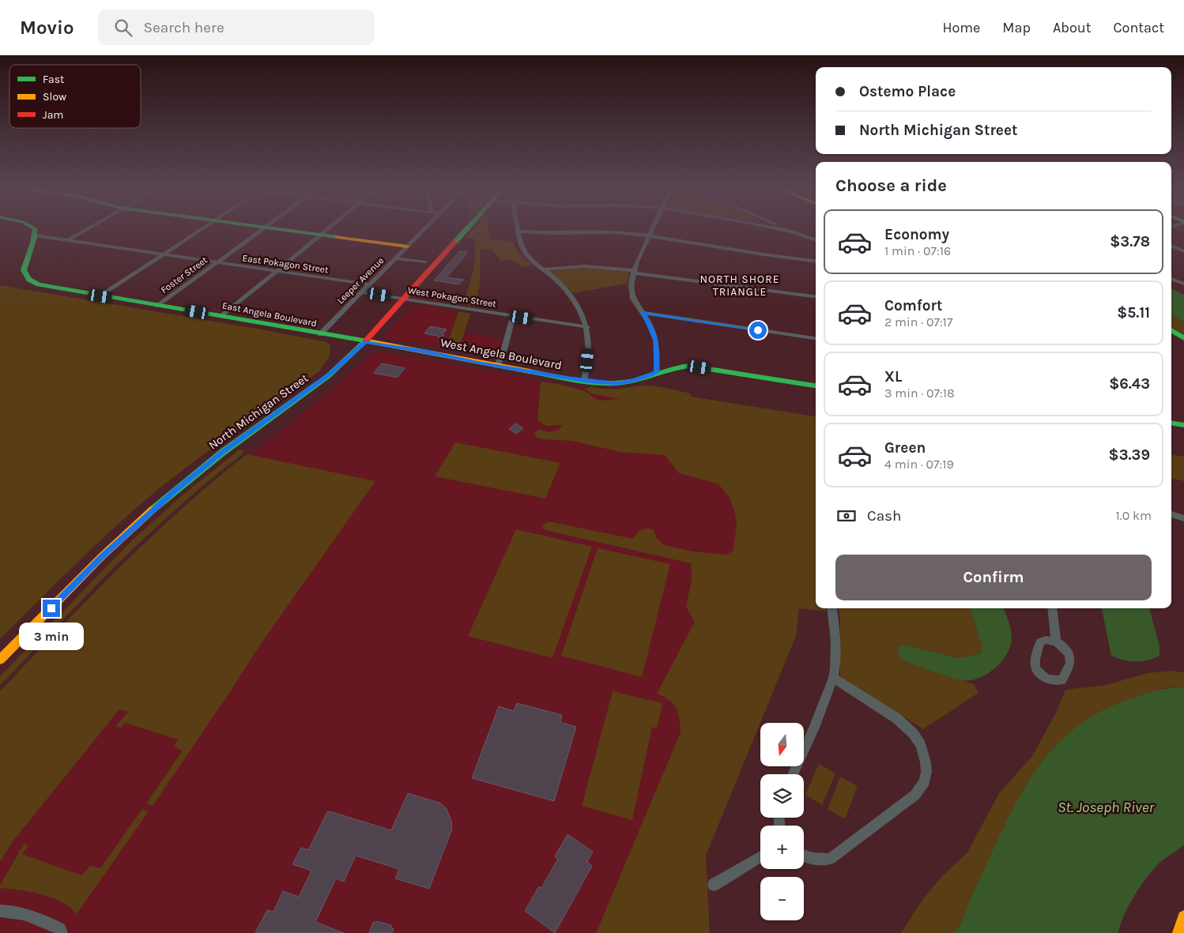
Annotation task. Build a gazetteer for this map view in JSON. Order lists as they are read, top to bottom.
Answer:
{
  "streets": {
    "main road": ["East Angela Boulevard", "West Angela Boulevard", "North Michigan Street"],
    "street": [
      "East Pokagon Street",
      "Foster Street",
      "Leeper Avenue",
      "West Pokagon Street"
    ]
  },
  "crossings": [
    ["East Pokagon Street", "Foster Street"],
    ["East Pokagon Street", "Leeper Avenue"],
    ["East Pokagon Street", "East Angela Boulevard"],
    ["Foster Street", "East Angela Boulevard"],
    ["Leeper Avenue", "West Pokagon Street"],
    ["Leeper Avenue", "East Angela Boulevard"],
    ["West Pokagon Street", "North Michigan Street"],
    ["East Angela Boulevard", "West Angela Boulevard"],
    ["East Angela Boulevard", "North Michigan Street"],
    ["West Angela Boulevard", "North Michigan Street"]
  ],
  "districts": ["NORTH SHORE TRIANGLE"],
  "water": ["St. Joseph River"],
  "legend": ["Fast", "Slow", "Jam"],
  "north": "bottom",
  "page": {
    "header": "Movio",
    "search": "Search here",
    "nav": [
      "Home",
      "Map",
      "About",
      "Contact"
    ],
    "banner": ["Ostemo Place", "North Michigan Street"],
    "heading": "Choose a ride",
    "list": [
      {
        "name": "Economy",
        "note": "1 min · 07:16",
        "value": "$3.78"
      },
      {
        "name": "Comfort",
        "note": "2 min · 07:17",
        "value": "$5.11"
      },
      {
        "name": "XL",
        "note": "3 min · 07:18",
        "value": "$6.43"
      },
      {
        "name": "Green",
        "note": "4 min · 07:19",
        "value": "$3.39"
      }
    ],
    "pay": ["Cash", "1.0 km"],
    "buttons": "Confirm",
    "bubble": "3 min",
    "map_buttons": ["+", "−"]
  }
}
